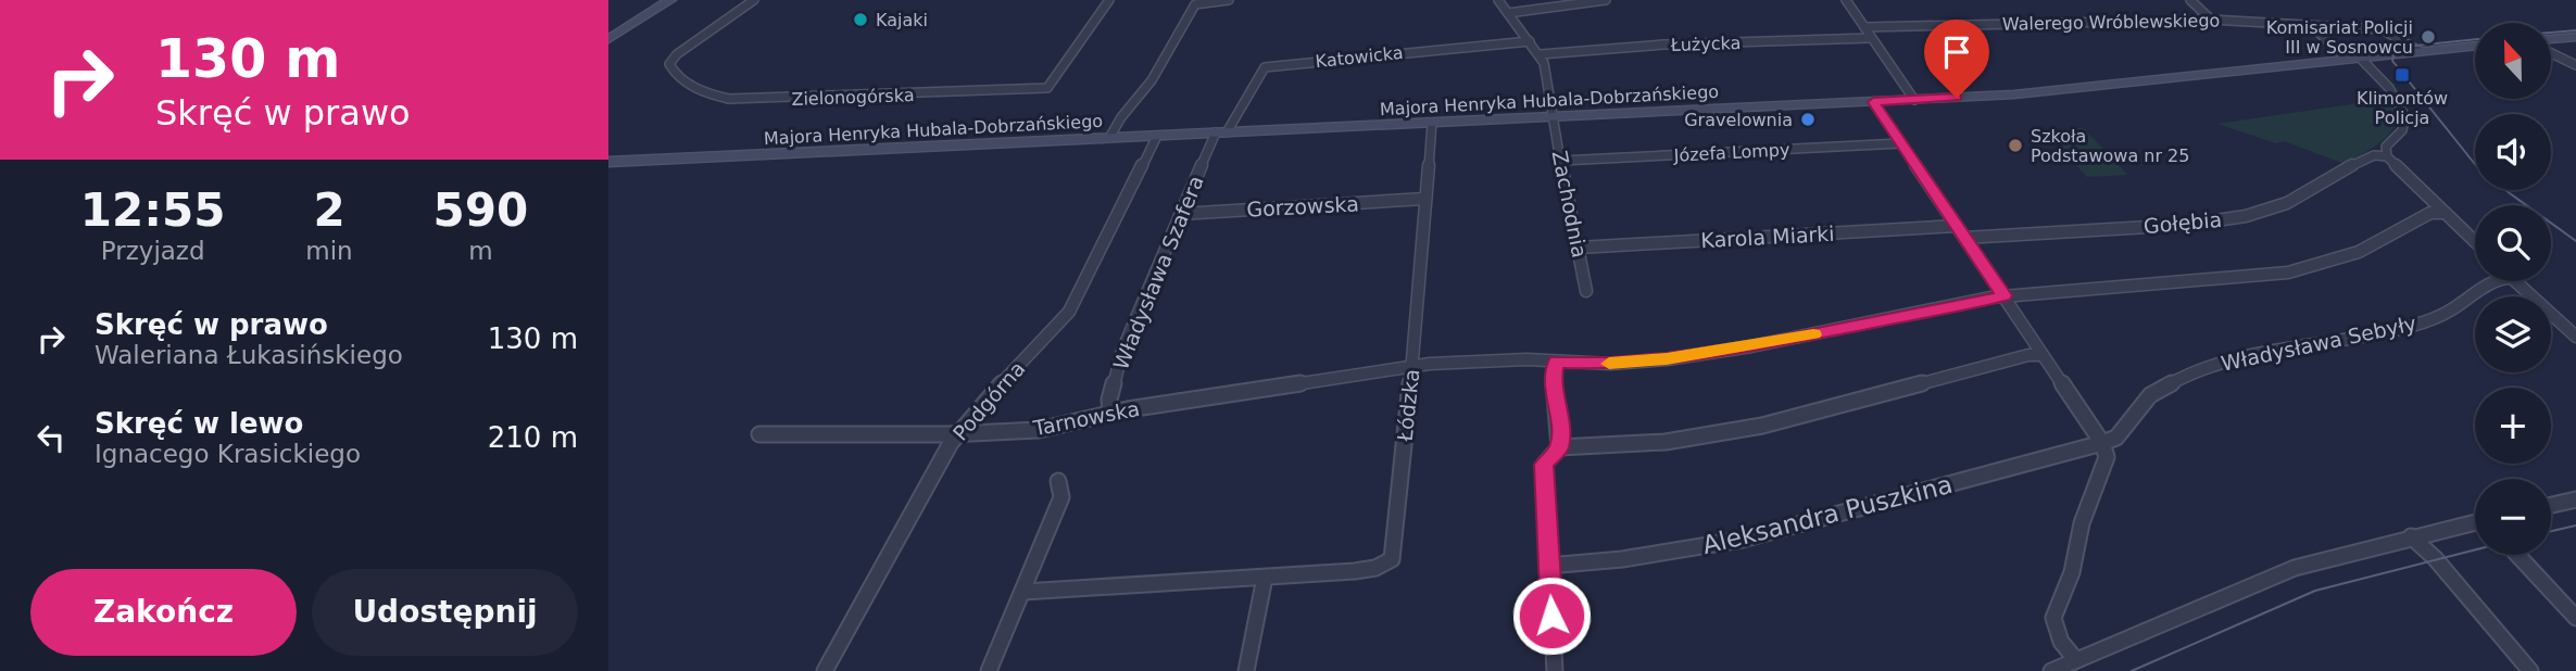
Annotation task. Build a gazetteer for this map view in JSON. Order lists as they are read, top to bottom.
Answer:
{
  "streets": {
    "street": [
      "Walerego Wróblewskiego",
      "Łużycka",
      "Katowicka",
      "Zielonogórska",
      "Majora Henryka Hubala-Dobrzańskiego",
      "Józefa Lompy",
      "Zachodnia",
      "Gorzowska",
      "Gołębia",
      "Karola Miarki",
      "Władysława Szafera",
      "Władysława Sebyły",
      "Podgórna",
      "Łódzka",
      "Tarnowska",
      "Aleksandra Puszkina"
    ]
  },
  "crossings": [
    ["Walerego Wróblewskiego", "Majora Henryka Hubala-Dobrzańskiego"],
    ["Łużycka", "Zachodnia"],
    ["Katowicka", "Majora Henryka Hubala-Dobrzańskiego"],
    ["Katowicka", "Władysława Szafera"],
    ["Majora Henryka Hubala-Dobrzańskiego", "Zachodnia"],
    ["Majora Henryka Hubala-Dobrzańskiego", "Władysława Szafera"],
    ["Majora Henryka Hubala-Dobrzańskiego", "Podgórna"],
    ["Majora Henryka Hubala-Dobrzańskiego", "Łódzka"],
    ["Józefa Lompy", "Zachodnia"],
    ["Zachodnia", "Karola Miarki"],
    ["Gorzowska", "Władysława Szafera"],
    ["Gorzowska", "Łódzka"],
    ["Władysława Szafera", "Tarnowska"],
    ["Władysława Sebyły", "Aleksandra Puszkina"],
    ["Podgórna", "Tarnowska"],
    ["Łódzka", "Tarnowska"]
  ],
  "places": {
    "other": [
      "Kajaki",
      "Komisariat Policji III w Sosnowcu",
      "Gravelownia",
      "Szkoła Podstawowa nr 25"
    ],
    "transit": ["Klimontów Policja"]
  },
  "north": "top",
  "page": {
    "turn": ["130 m", "Skręć w prawo"],
    "map_buttons": ["+", "−"],
    "eta": [
      "12:55",
      "Przyjazd",
      "2",
      "min",
      "590",
      "m"
    ],
    "list": [
      {
        "name": "Skręć w prawo",
        "note": "Waleriana Łukasińskiego",
        "value": "130 m"
      },
      {
        "name": "Skręć w lewo",
        "note": "Ignacego Krasickiego",
        "value": "210 m"
      }
    ],
    "buttons": ["Zakończ", "Udostępnij"]
  }
}
